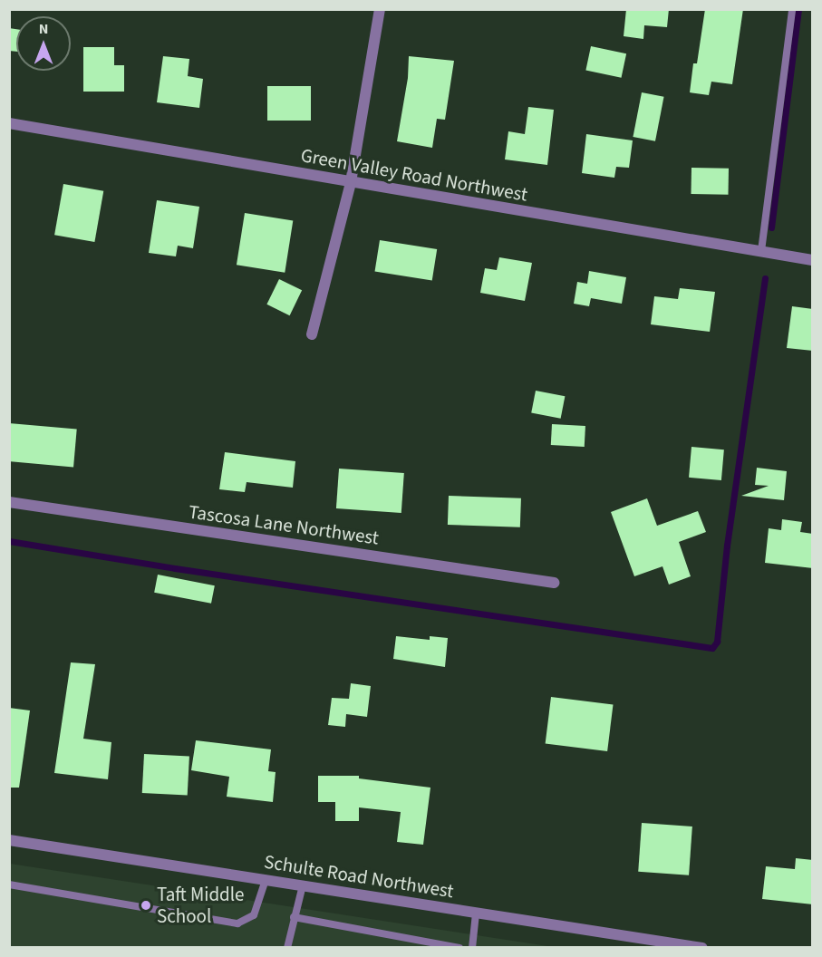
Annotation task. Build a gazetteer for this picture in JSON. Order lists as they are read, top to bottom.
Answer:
{
  "streets": {
    "street": ["Green Valley Road Northwest", "Tascosa Lane Northwest", "Schulte Road Northwest"]
  },
  "places": ["Taft Middle School"],
  "north": "top"
}
